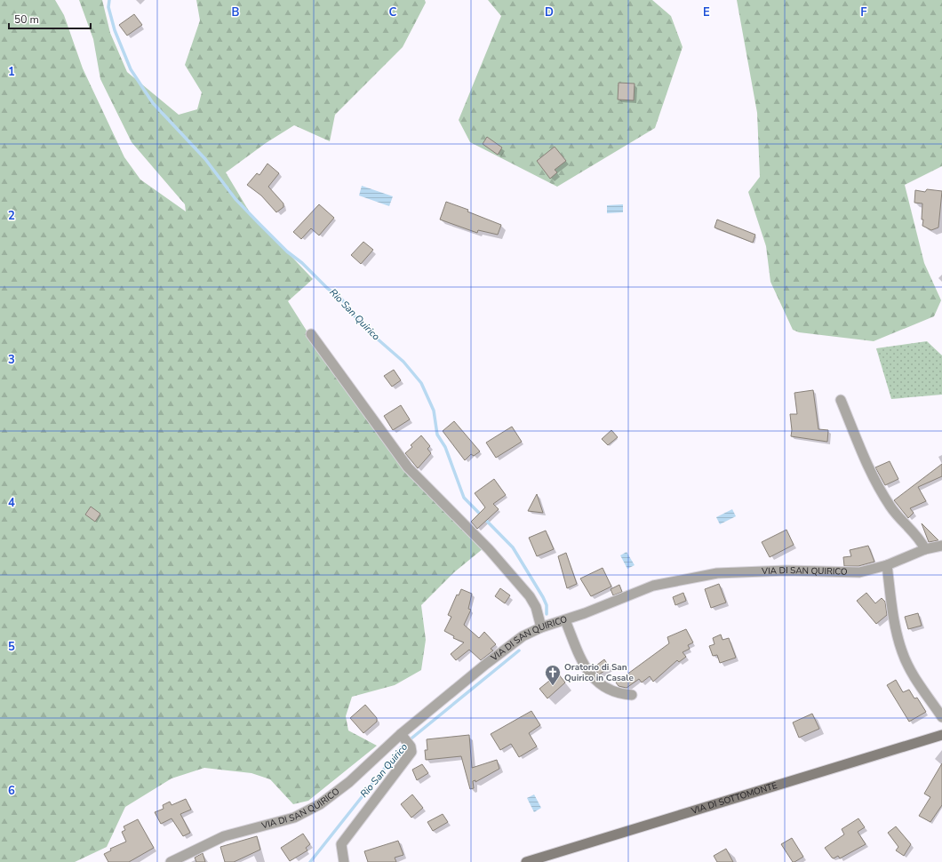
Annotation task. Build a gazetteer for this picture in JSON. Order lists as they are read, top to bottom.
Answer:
{
  "streets": {
    "main road": ["VIA DI SOTTOMONTE"],
    "street": ["VIA DI SAN QUIRICO"]
  },
  "water": ["Rio San Quirico"],
  "places": {
    "church": ["Oratorio di San Quirico in Casale"]
  },
  "scale_bar": "50 m",
  "grid": {
    "columns": [
      "B",
      "C",
      "D",
      "E",
      "F"
    ],
    "rows": [
      "1",
      "2",
      "3",
      "4",
      "5",
      "6"
    ]
  }
}
